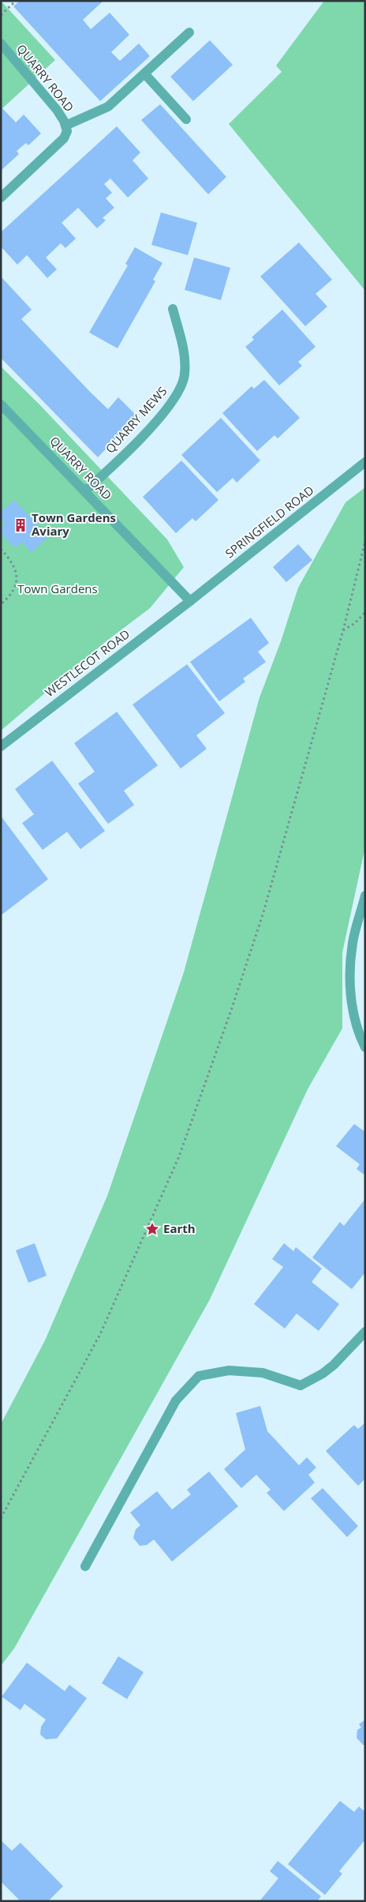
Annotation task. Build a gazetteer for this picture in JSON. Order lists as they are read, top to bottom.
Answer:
{
  "streets": {
    "street": [
      "QUARRY ROAD",
      "QUARRY MEWS",
      "SPRINGFIELD ROAD",
      "WESTLECOT ROAD"
    ]
  },
  "crossings": [
    ["QUARRY ROAD", "QUARRY MEWS"],
    ["QUARRY ROAD", "SPRINGFIELD ROAD"],
    ["QUARRY ROAD", "WESTLECOT ROAD"],
    ["SPRINGFIELD ROAD", "WESTLECOT ROAD"]
  ],
  "parks": ["Town Gardens"],
  "places": {
    "building": ["Town Gardens Aviary"],
    "place": ["Earth"]
  }
}
